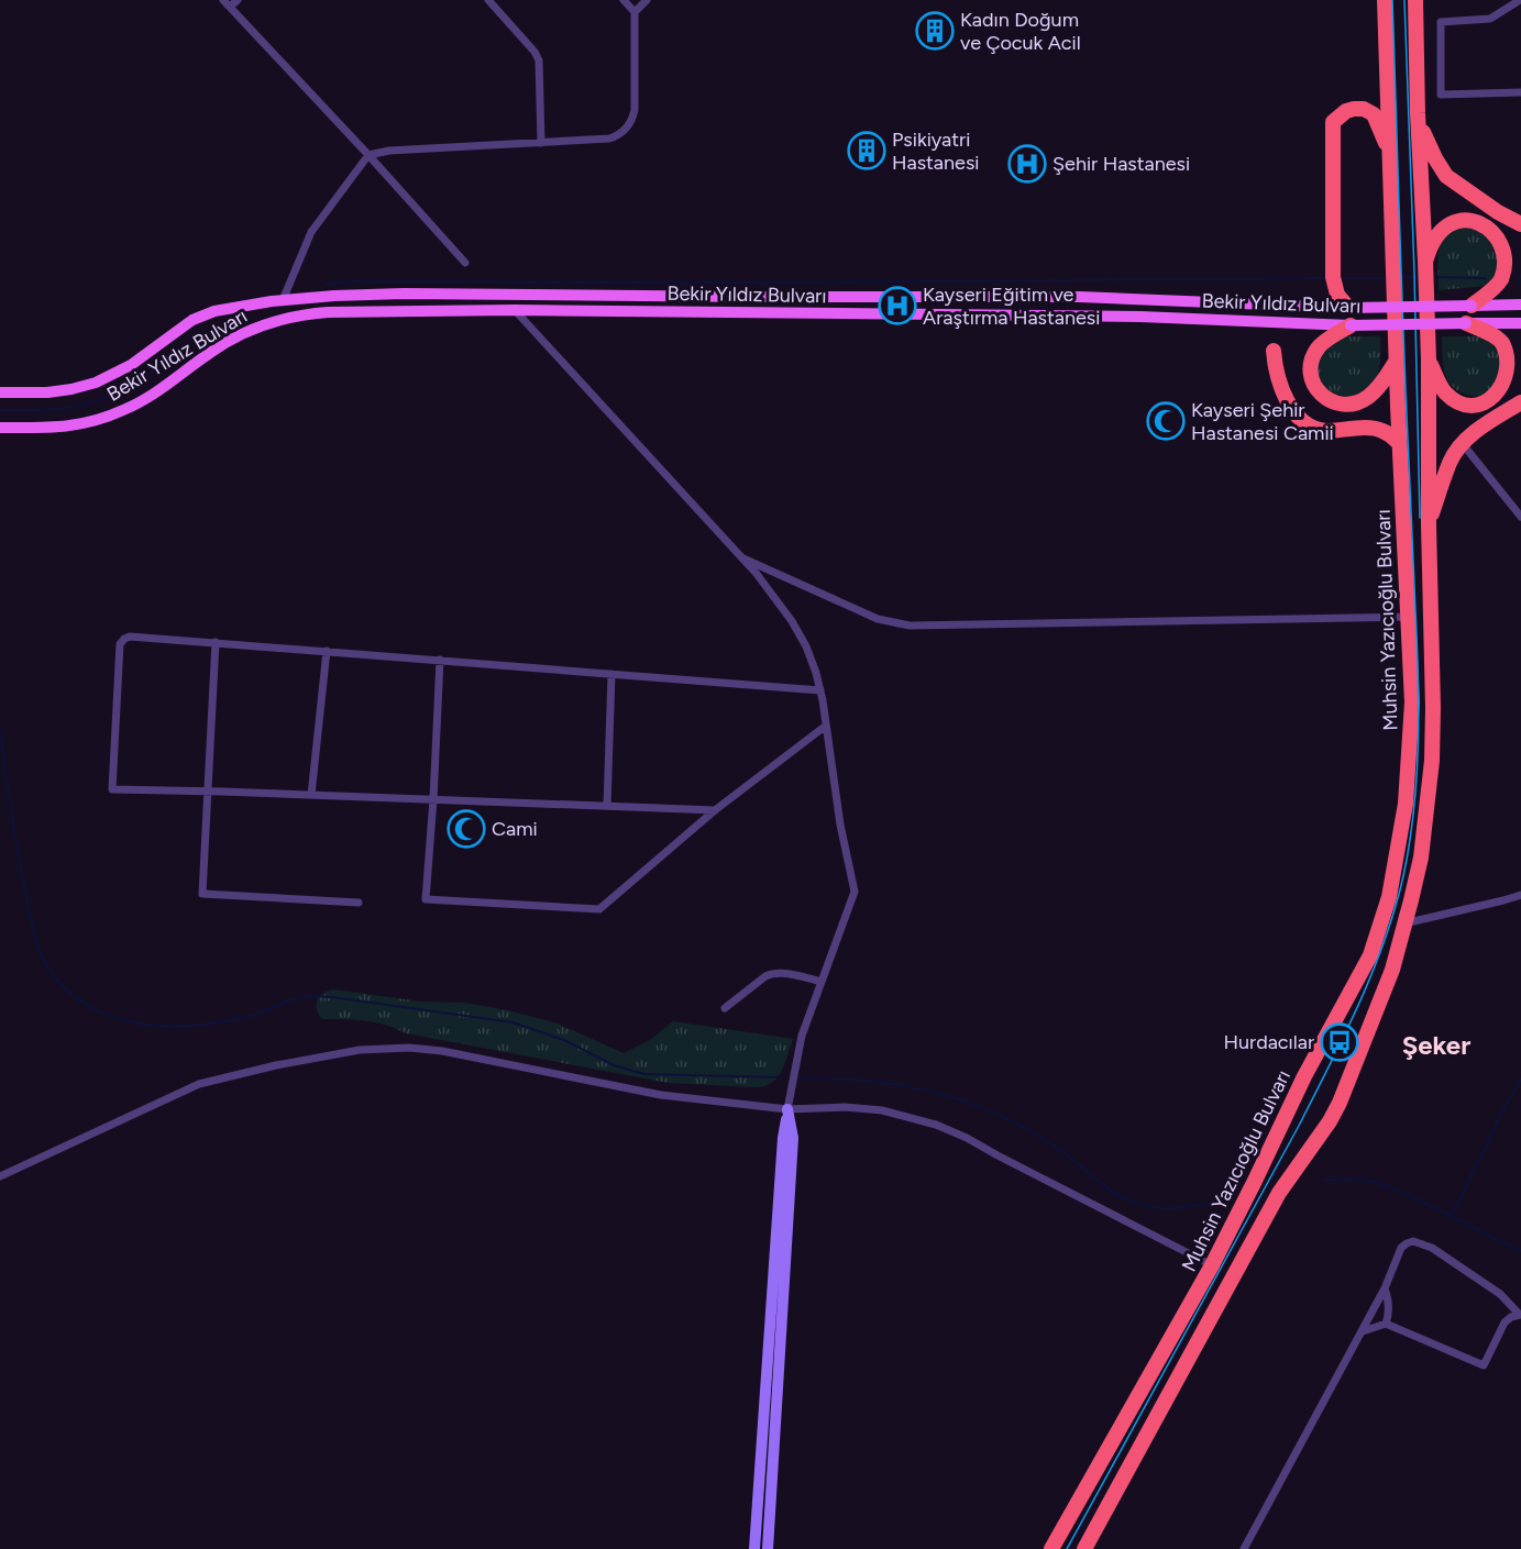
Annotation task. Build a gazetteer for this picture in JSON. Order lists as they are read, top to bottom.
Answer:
{
  "streets": {
    "highway": ["Muhsin Yazıcıoğlu Bulvarı"],
    "main road": ["Bekir Yıldız Bulvarı"]
  },
  "districts": ["Şeker"],
  "places": {
    "building": ["Kadın Doğum ve Çocuk Acil", "Psikiyatri Hastanesi"],
    "hospital": ["Şehir Hastanesi", "Kayseri Eğitim ve Araştırma Hastanesi"],
    "mosque": ["Kayseri Şehir Hastanesi Camii", "Cami"],
    "bus stop": ["Hurdacılar"]
  }
}
